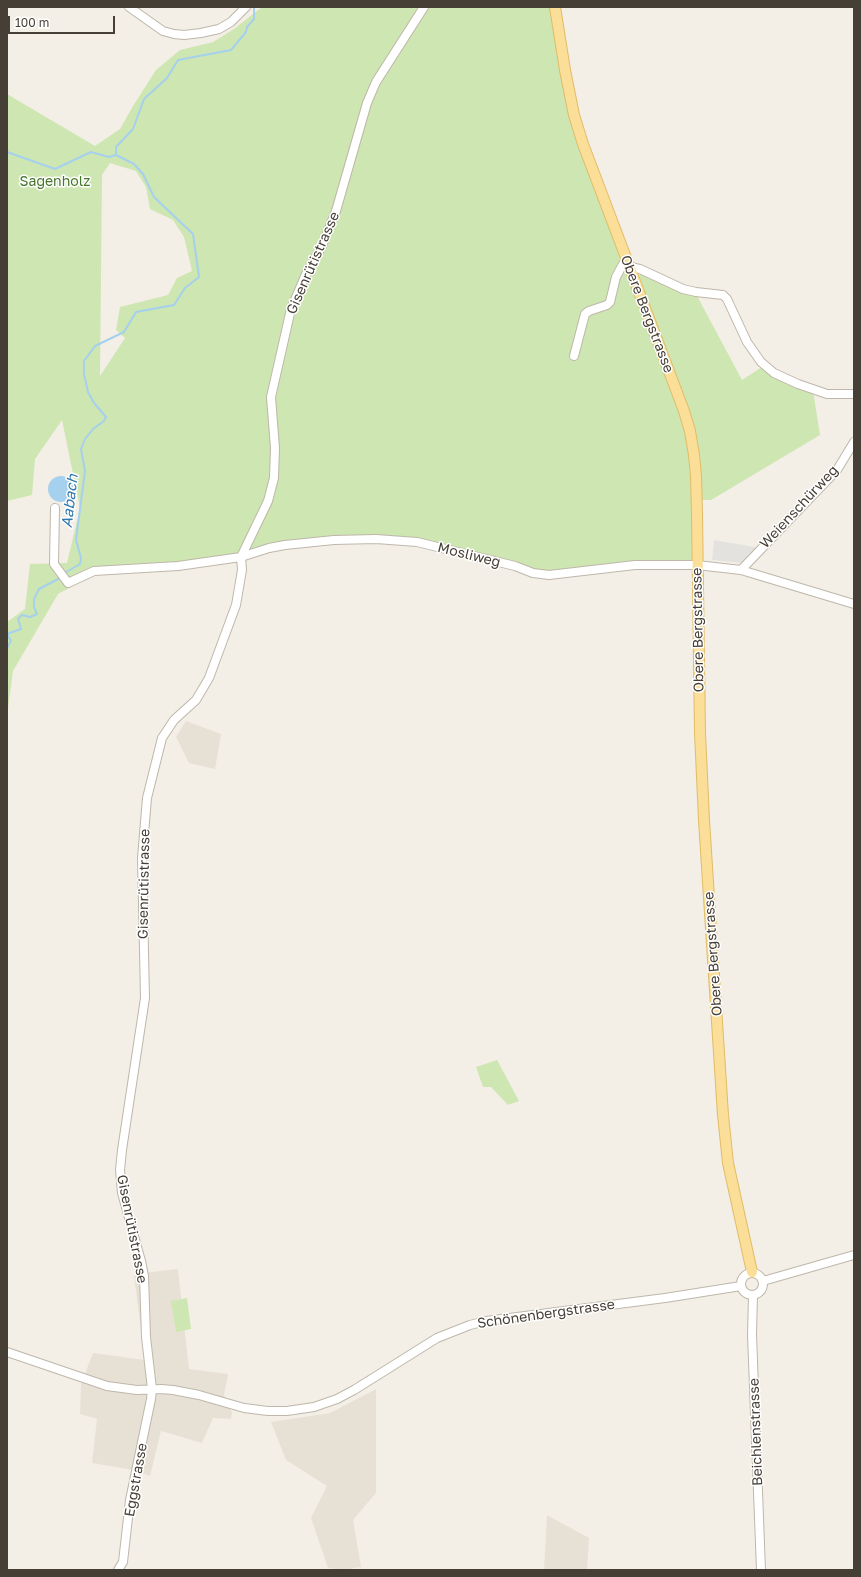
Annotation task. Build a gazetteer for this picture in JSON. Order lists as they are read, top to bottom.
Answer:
{
  "streets": {
    "main road": ["Obere Bergstrasse"],
    "street": [
      "Gisenrütistrasse",
      "Weienschürweg",
      "Mosliweg",
      "Schönenbergstrasse",
      "Beichlenstrasse",
      "Eggstrasse"
    ]
  },
  "crossings": [
    ["Gisenrütistrasse", "Mosliweg"],
    ["Gisenrütistrasse", "Schönenbergstrasse"],
    ["Gisenrütistrasse", "Eggstrasse"],
    ["Obere Bergstrasse", "Mosliweg"],
    ["Obere Bergstrasse", "Schönenbergstrasse"],
    ["Obere Bergstrasse", "Beichlenstrasse"],
    ["Weienschürweg", "Mosliweg"],
    ["Schönenbergstrasse", "Beichlenstrasse"],
    ["Schönenbergstrasse", "Eggstrasse"]
  ],
  "water": ["Aabach"],
  "parks": ["Sagenholz"],
  "scale_bar": "100 m"
}
